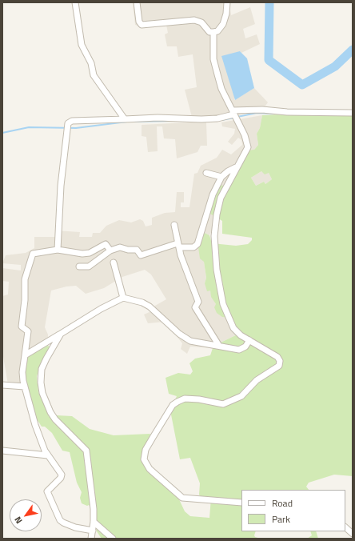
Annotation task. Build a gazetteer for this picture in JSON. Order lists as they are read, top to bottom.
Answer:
{
  "legend": ["Road", "Park"],
  "north": "bottom left"
}
